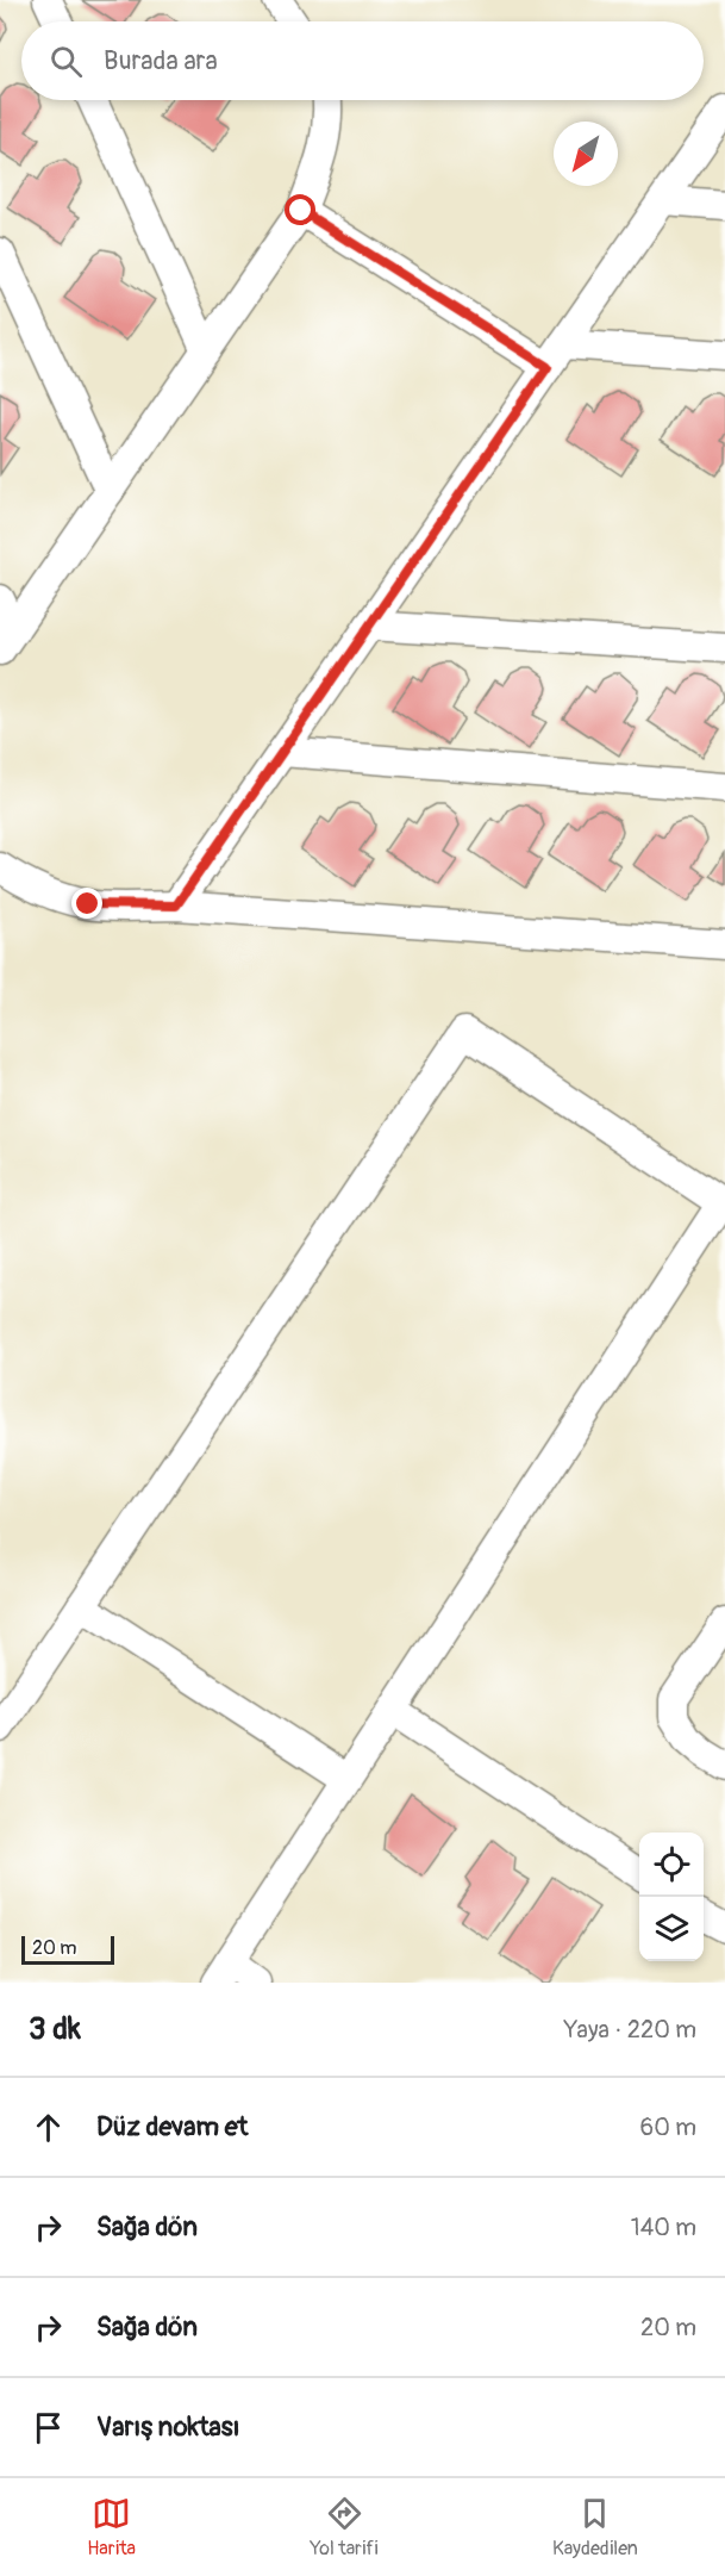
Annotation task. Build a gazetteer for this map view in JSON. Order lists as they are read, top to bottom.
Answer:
{
  "scale_bar": "20 m",
  "north": "bottom left",
  "page": {
    "search": "Burada ara",
    "scale": "20 m",
    "heading": ["3 dk", "Yaya · 220 m"],
    "list": [
      ["Düz devam et", "60 m"],
      ["Sağa dön", "140 m"],
      ["Sağa dön", "20 m"],
      "Varış noktası"
    ],
    "nav": ["Harita", "Yol tarifi", "Kaydedilen"]
  }
}
